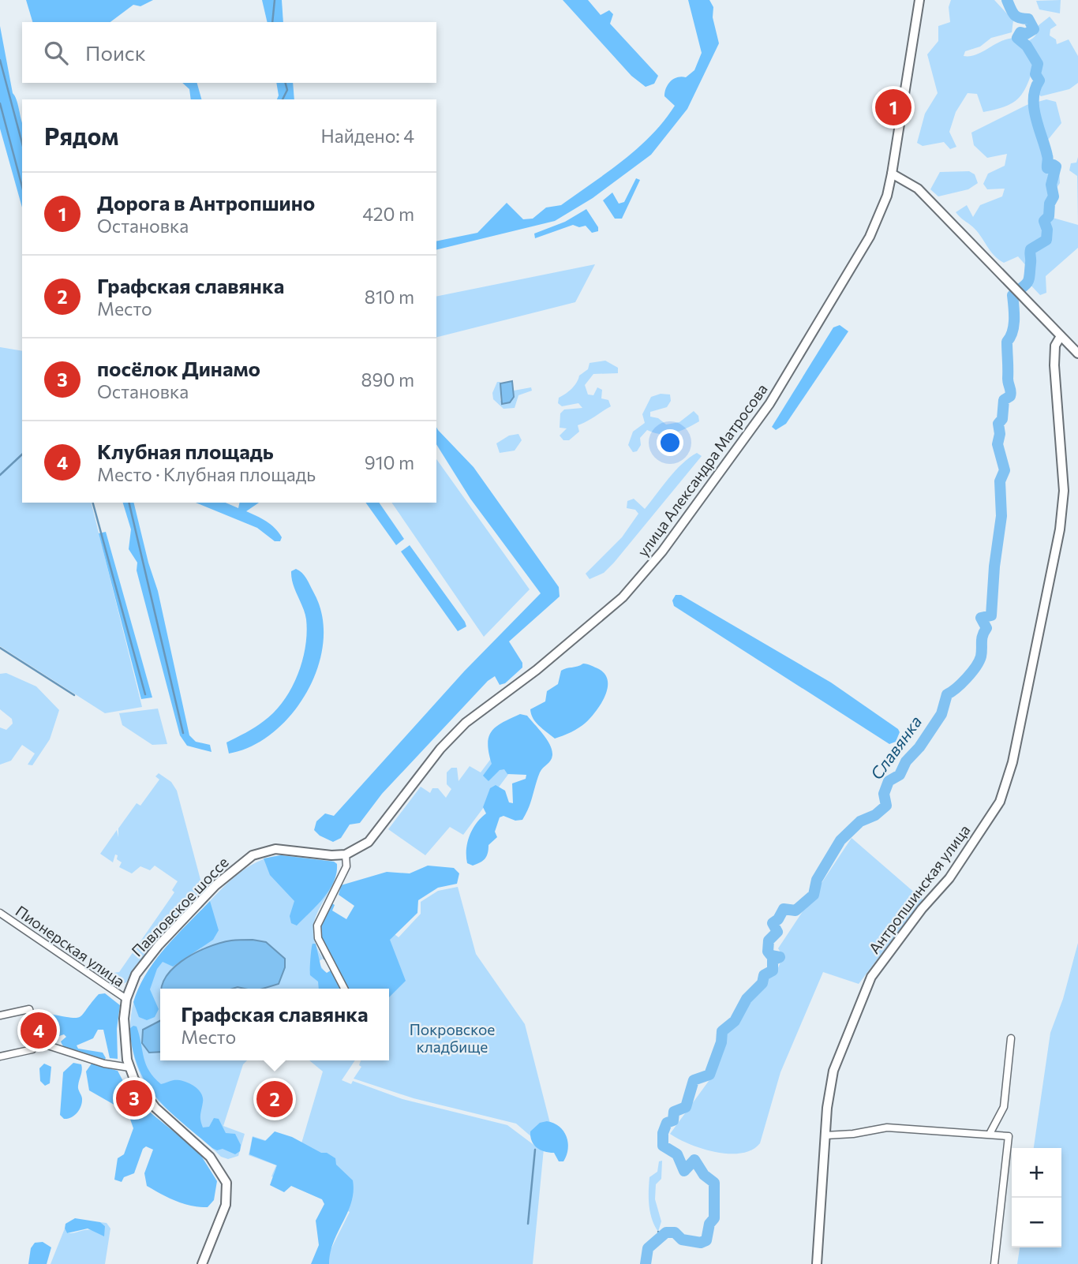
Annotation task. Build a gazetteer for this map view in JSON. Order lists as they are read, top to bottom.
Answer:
{
  "streets": {
    "main road": ["улица Александра Матросова", "Антропшинская улица", "Павловское шоссе"],
    "street": ["Пионерская улица"]
  },
  "crossings": [
    ["улица Александра Матросова", "Павловское шоссе"],
    ["Павловское шоссе", "Пионерская улица"]
  ],
  "water": ["Славянка"],
  "parks": ["Покровское кладбище"],
  "page": {
    "search": "Поиск",
    "pins": [
      "1",
      "4",
      "3",
      "2"
    ],
    "heading": ["Рядом", "Найдено: 4"],
    "list": [
      {
        "mark": "1",
        "name": "Дорога в Антропшино",
        "note": "Остановка",
        "value": "420 m"
      },
      {
        "mark": "2",
        "name": "Графская славянка",
        "note": "Место",
        "value": "810 m"
      },
      {
        "mark": "3",
        "name": "посёлок Динамо",
        "note": "Остановка",
        "value": "890 m"
      },
      {
        "mark": "4",
        "name": "Клубная площадь",
        "note": "Место · Клубная площадь",
        "value": "910 m"
      }
    ],
    "popup": ["Графская славянка", "Место"],
    "map_buttons": ["+", "−"]
  }
}
